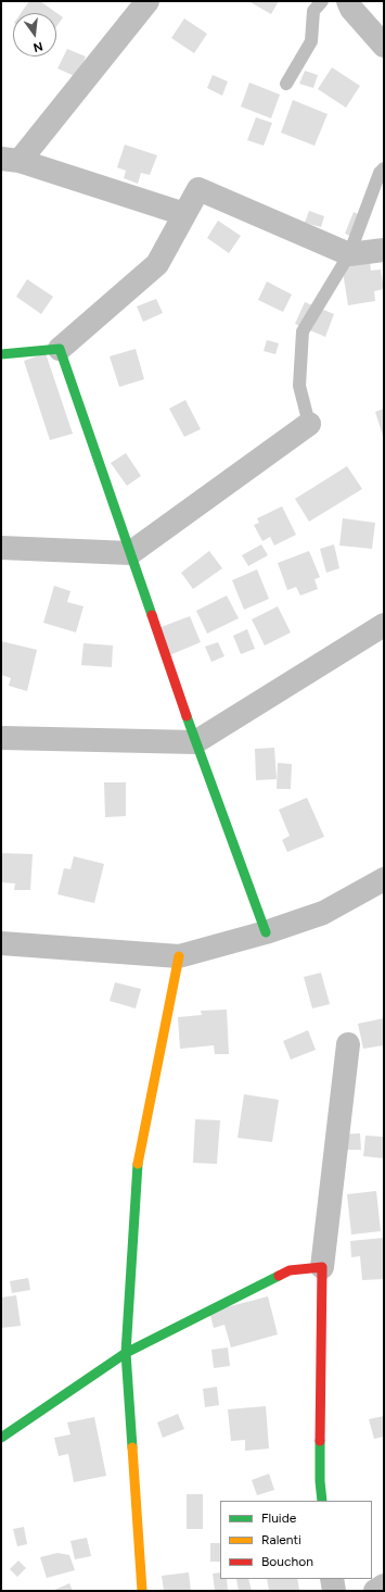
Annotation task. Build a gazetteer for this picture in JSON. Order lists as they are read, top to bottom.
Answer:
{
  "legend": ["Fluide", "Ralenti", "Bouchon"],
  "north": "bottom"
}
